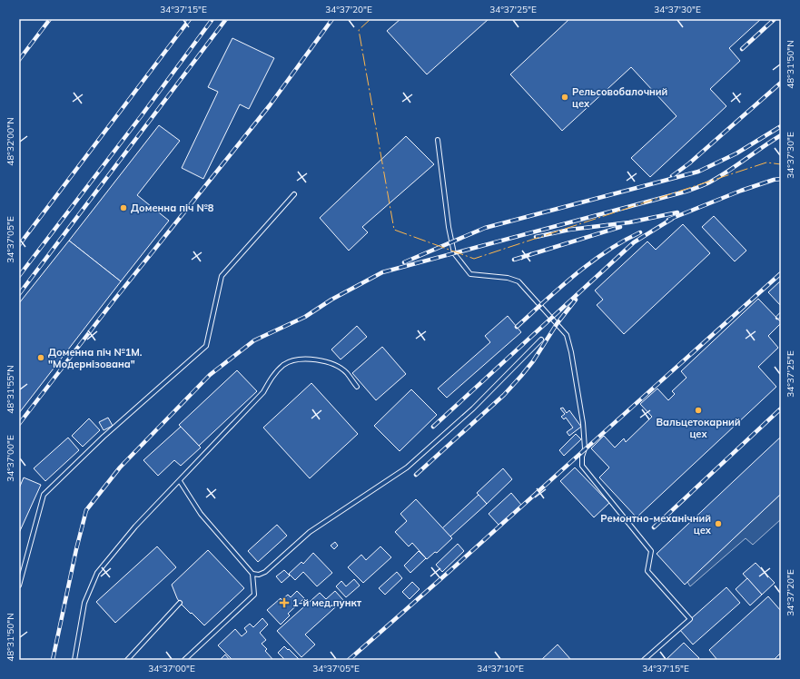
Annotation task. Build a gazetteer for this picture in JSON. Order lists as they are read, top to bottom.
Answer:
{
  "places": {
    "other": [
      "Рельсовобалочний цех",
      "Доменна піч №8",
      "Доменна піч №1М. \"Модернізована\"",
      "Вальцетокарний цех",
      "Ремонтно-механічний цех"
    ],
    "health": ["1-й мед.пункт"]
  },
  "coordinates": [
    "34°37'15\"E",
    "34°37'20\"E",
    "34°37'25\"E",
    "34°37'30\"E",
    "48°31'50\"N",
    "48°32'00\"N",
    "34°37'05\"E",
    "48°31'55\"N",
    "34°37'00\"E",
    "34°37'10\"E"
  ]
}
